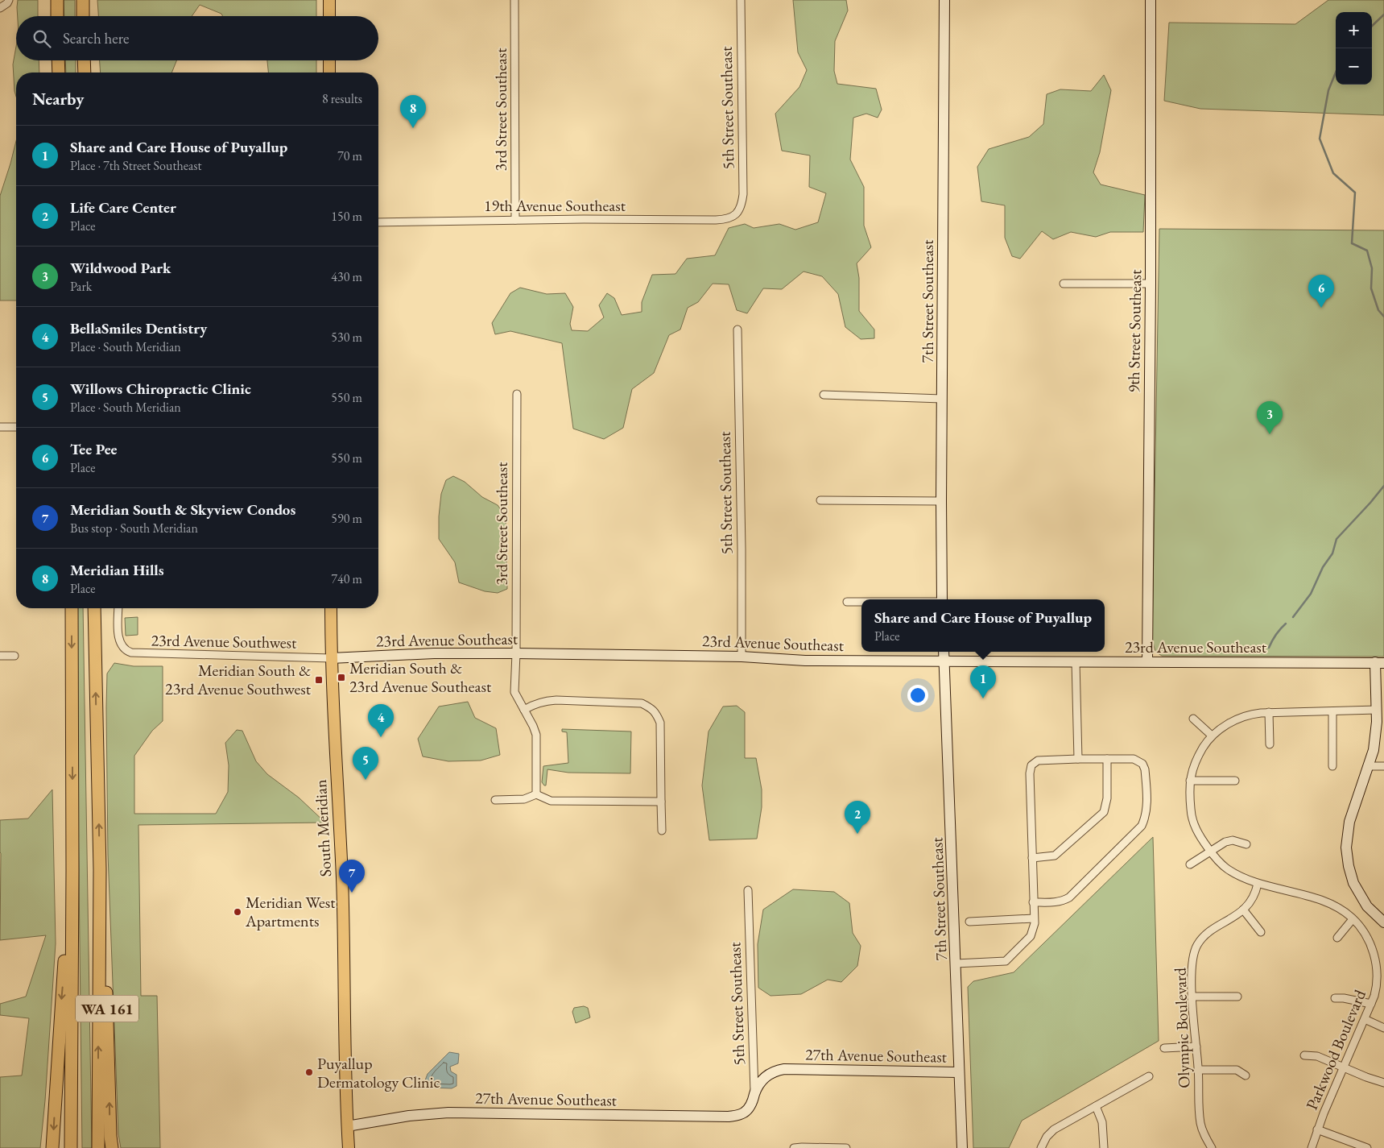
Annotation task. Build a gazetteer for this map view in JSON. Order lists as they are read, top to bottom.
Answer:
{
  "streets": {
    "highway": ["WA 161"],
    "main road": ["South Meridian"],
    "street": [
      "5th Street Southeast",
      "3rd Street Southeast",
      "19th Avenue Southeast",
      "7th Street Southeast",
      "9th Street Southeast",
      "23rd Avenue Southeast",
      "23rd Avenue Southwest",
      "Olympic Boulevard",
      "Parkwood Boulevard",
      "27th Avenue Southeast"
    ]
  },
  "crossings": [
    ["5th Street Southeast", "19th Avenue Southeast"],
    ["5th Street Southeast", "23rd Avenue Southeast"],
    ["5th Street Southeast", "27th Avenue Southeast"],
    ["3rd Street Southeast", "19th Avenue Southeast"],
    ["3rd Street Southeast", "23rd Avenue Southeast"],
    ["7th Street Southeast", "23rd Avenue Southeast"],
    ["7th Street Southeast", "27th Avenue Southeast"],
    ["9th Street Southeast", "23rd Avenue Southeast"],
    ["23rd Avenue Southeast", "23rd Avenue Southwest"],
    ["23rd Avenue Southeast", "South Meridian"],
    ["23rd Avenue Southwest", "South Meridian"],
    ["South Meridian", "27th Avenue Southeast"],
    ["Olympic Boulevard", "Parkwood Boulevard"]
  ],
  "places": {
    "transit": ["Meridian South & 23rd Avenue Southeast", "Meridian South & 23rd Avenue Southwest"],
    "other": ["Meridian West Apartments", "Puyallup Dermatology Clinic"]
  },
  "page": {
    "map_buttons": ["+", "−"],
    "search": "Search here",
    "heading": ["Nearby", "8 results"],
    "pins": [
      "8",
      "6",
      "3",
      "1",
      "4",
      "5",
      "2",
      "7"
    ],
    "list": [
      {
        "mark": "1",
        "name": "Share and Care House of Puyallup",
        "note": "Place · 7th Street Southeast",
        "value": "70 m"
      },
      {
        "mark": "2",
        "name": "Life Care Center",
        "note": "Place",
        "value": "150 m"
      },
      {
        "mark": "3",
        "name": "Wildwood Park",
        "note": "Park",
        "value": "430 m"
      },
      {
        "mark": "4",
        "name": "BellaSmiles Dentistry",
        "note": "Place · South Meridian",
        "value": "530 m"
      },
      {
        "mark": "5",
        "name": "Willows Chiropractic Clinic",
        "note": "Place · South Meridian",
        "value": "550 m"
      },
      {
        "mark": "6",
        "name": "Tee Pee",
        "note": "Place",
        "value": "550 m"
      },
      {
        "mark": "7",
        "name": "Meridian South & Skyview Condos",
        "note": "Bus stop · South Meridian",
        "value": "590 m"
      },
      {
        "mark": "8",
        "name": "Meridian Hills",
        "note": "Place",
        "value": "740 m"
      }
    ],
    "popup": ["Share and Care House of Puyallup", "Place"]
  }
}
